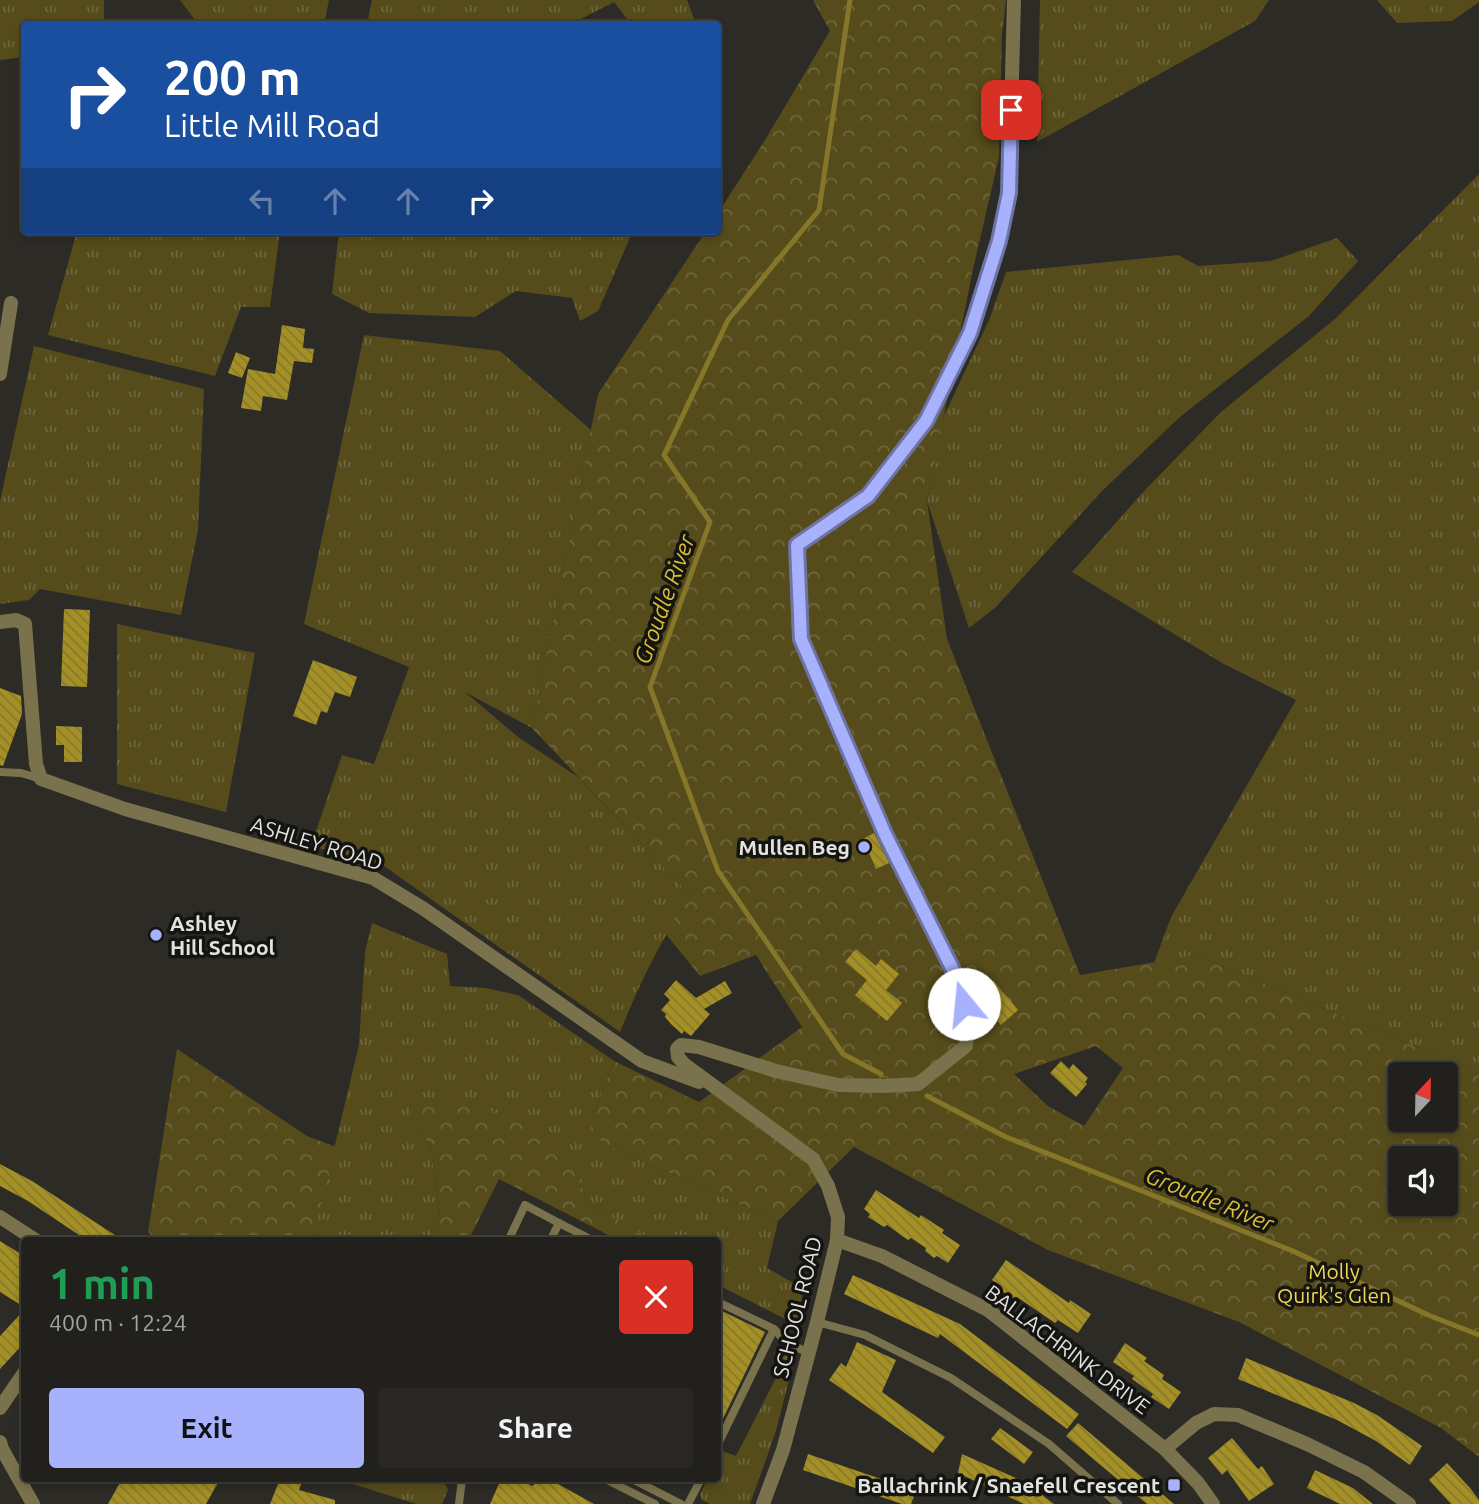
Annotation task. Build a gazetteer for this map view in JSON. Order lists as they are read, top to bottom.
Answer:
{
  "streets": {
    "street": ["ASHLEY ROAD", "SCHOOL ROAD", "BALLACHRINK DRIVE"]
  },
  "crossings": [
    ["ASHLEY ROAD", "SCHOOL ROAD"],
    ["SCHOOL ROAD", "BALLACHRINK DRIVE"]
  ],
  "water": ["Groudle River"],
  "parks": ["Molly Quirk's Glen"],
  "places": {
    "other": ["Mullen Beg", "Ashley Hill School"],
    "transit": ["Ballachrink / Snaefell Crescent"]
  },
  "north": "top",
  "page": {
    "turn": ["200 m", "Little Mill Road"],
    "heading": ["1 min", "400 m · 12:24"],
    "buttons": ["Exit", "Share"]
  }
}
